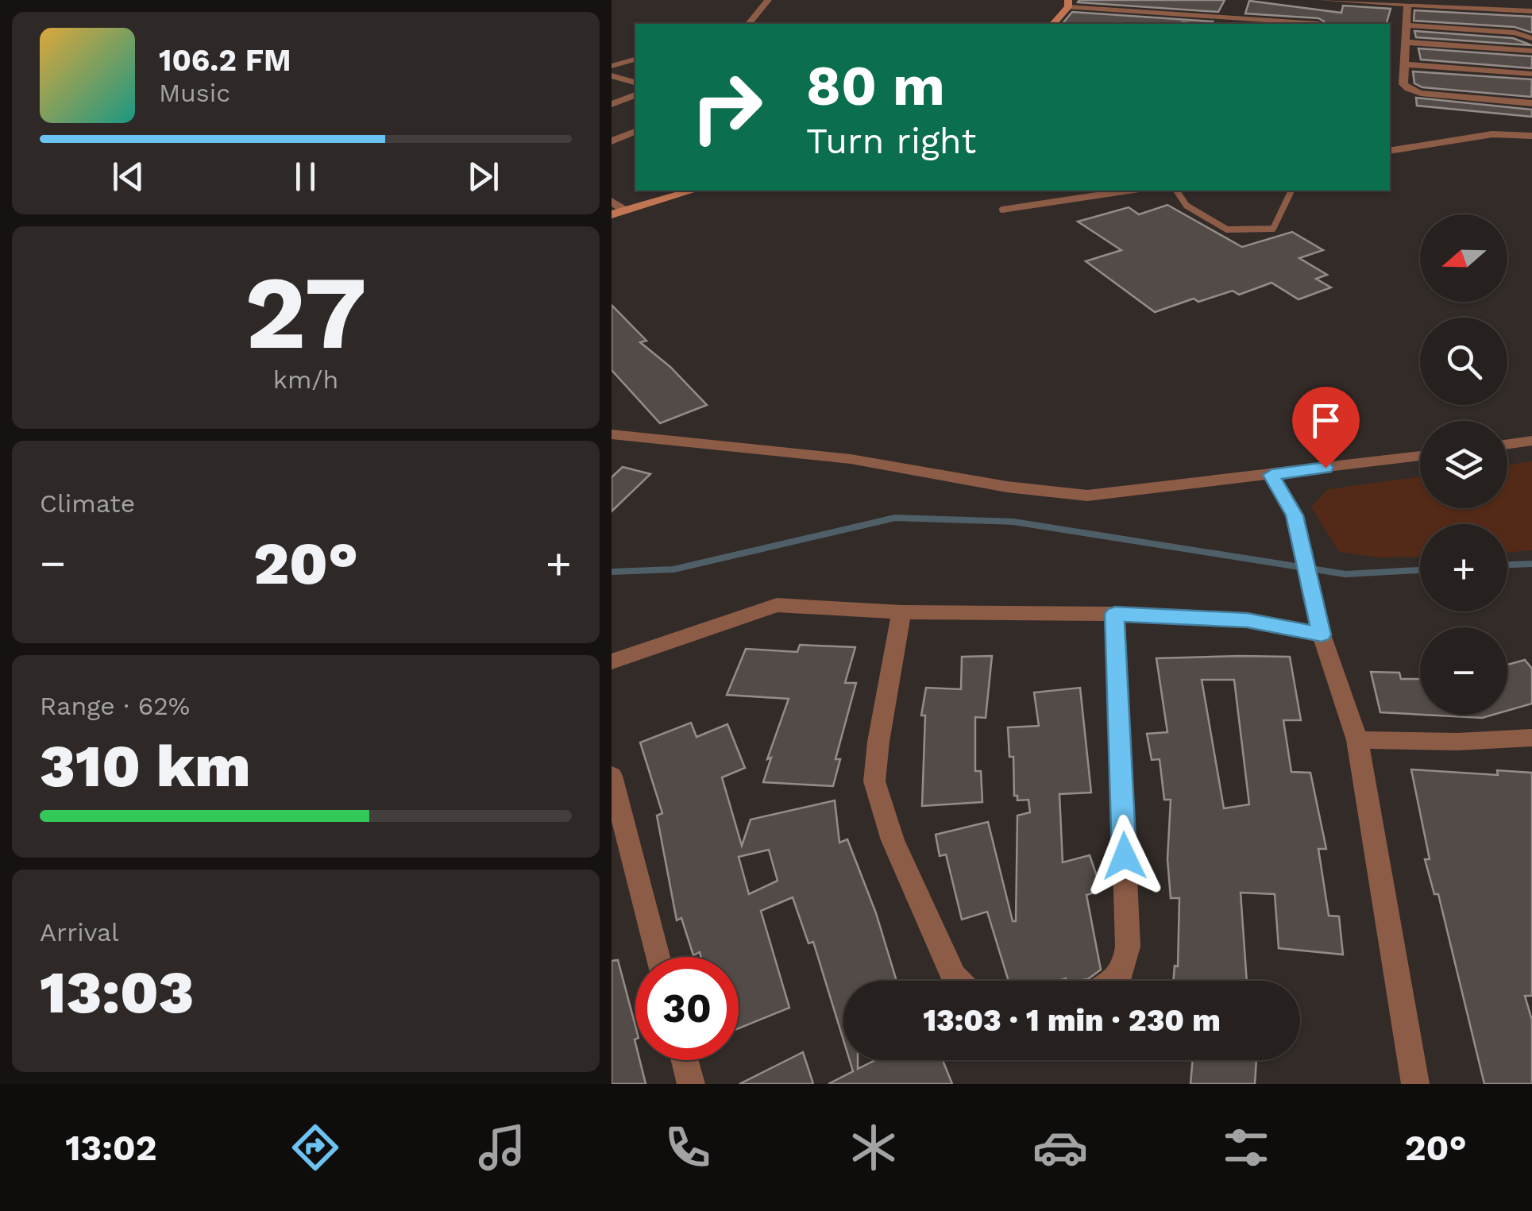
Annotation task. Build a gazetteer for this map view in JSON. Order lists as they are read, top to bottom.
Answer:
{
  "north": "left",
  "page": {
    "turn": ["80 m", "Turn right"],
    "song": ["106.2 FM", "Music"],
    "map_buttons": ["+", "−"],
    "tile": [
      ["27", "km/h"],
      "Climate",
      ["Range · 62%", "310 km"],
      ["Arrival", "13:03"]
    ],
    "heat": ["−", "20°", "+"],
    "limit": "30",
    "trip": "13:03 · 1 min · 230 m",
    "tabs": ["13:02", "20°"]
  }
}
